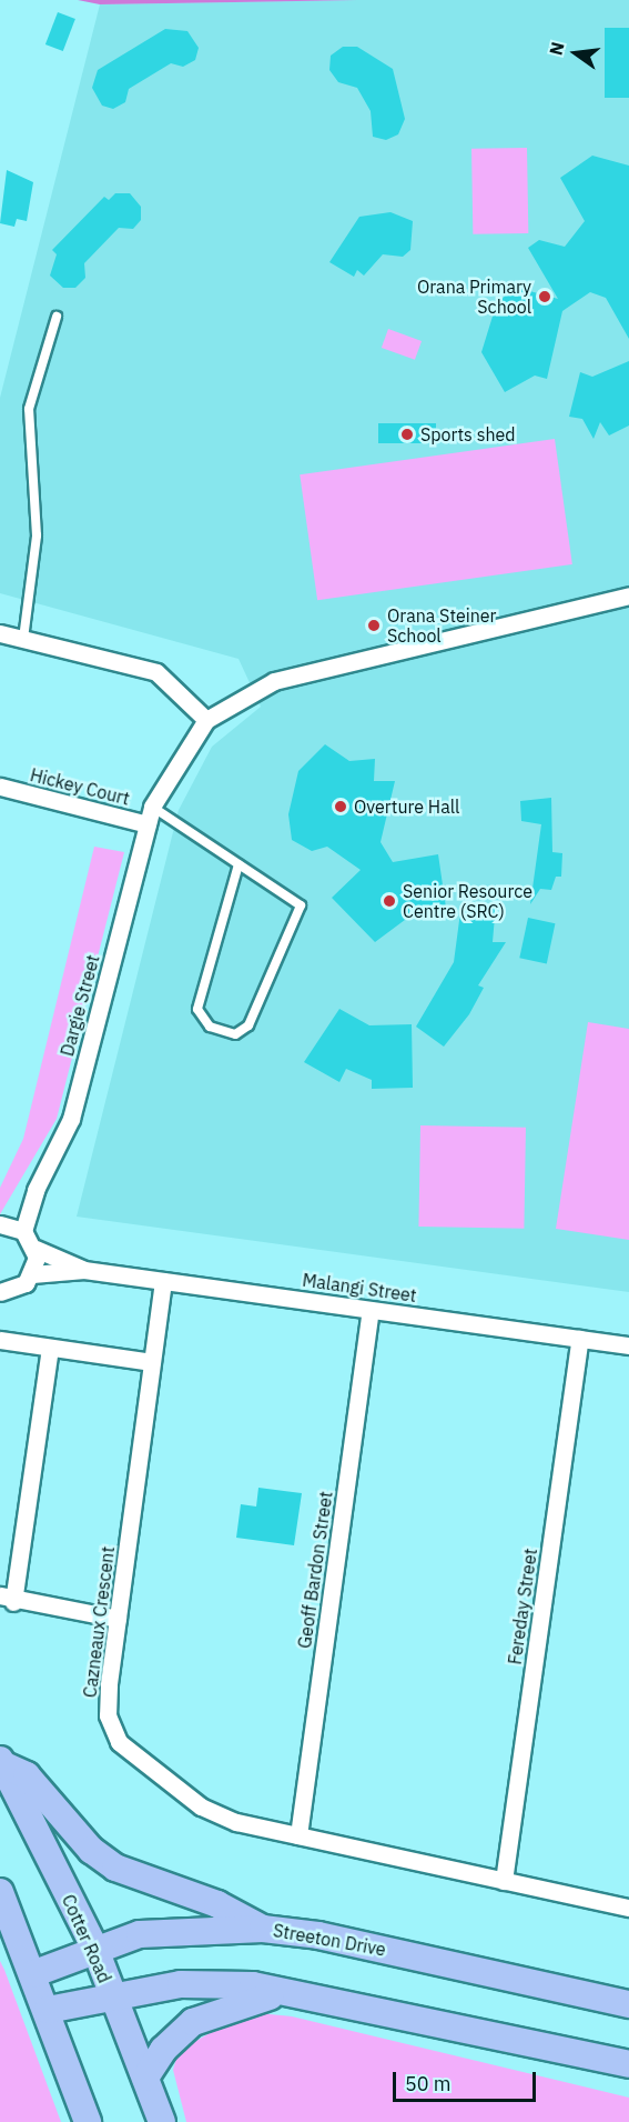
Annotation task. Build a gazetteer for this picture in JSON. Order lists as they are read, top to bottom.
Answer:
{
  "streets": {
    "main road": ["Cotter Road", "Streeton Drive"],
    "street": [
      "Hickey Court",
      "Dargie Street",
      "Malangi Street",
      "Geoff Bardon Street",
      "Fereday Street",
      "Cazneaux Crescent"
    ]
  },
  "crossings": [
    ["Hickey Court", "Dargie Street"],
    ["Malangi Street", "Geoff Bardon Street"],
    ["Malangi Street", "Fereday Street"],
    ["Malangi Street", "Cazneaux Crescent"],
    ["Geoff Bardon Street", "Cazneaux Crescent"],
    ["Fereday Street", "Cazneaux Crescent"],
    ["Cotter Road", "Streeton Drive"]
  ],
  "places": [
    "Orana Primary School",
    "Sports shed",
    "Orana Steiner School",
    "Overture Hall",
    "Senior Resource Centre (SRC)"
  ],
  "scale_bar": "50 m",
  "north": "left"
}
